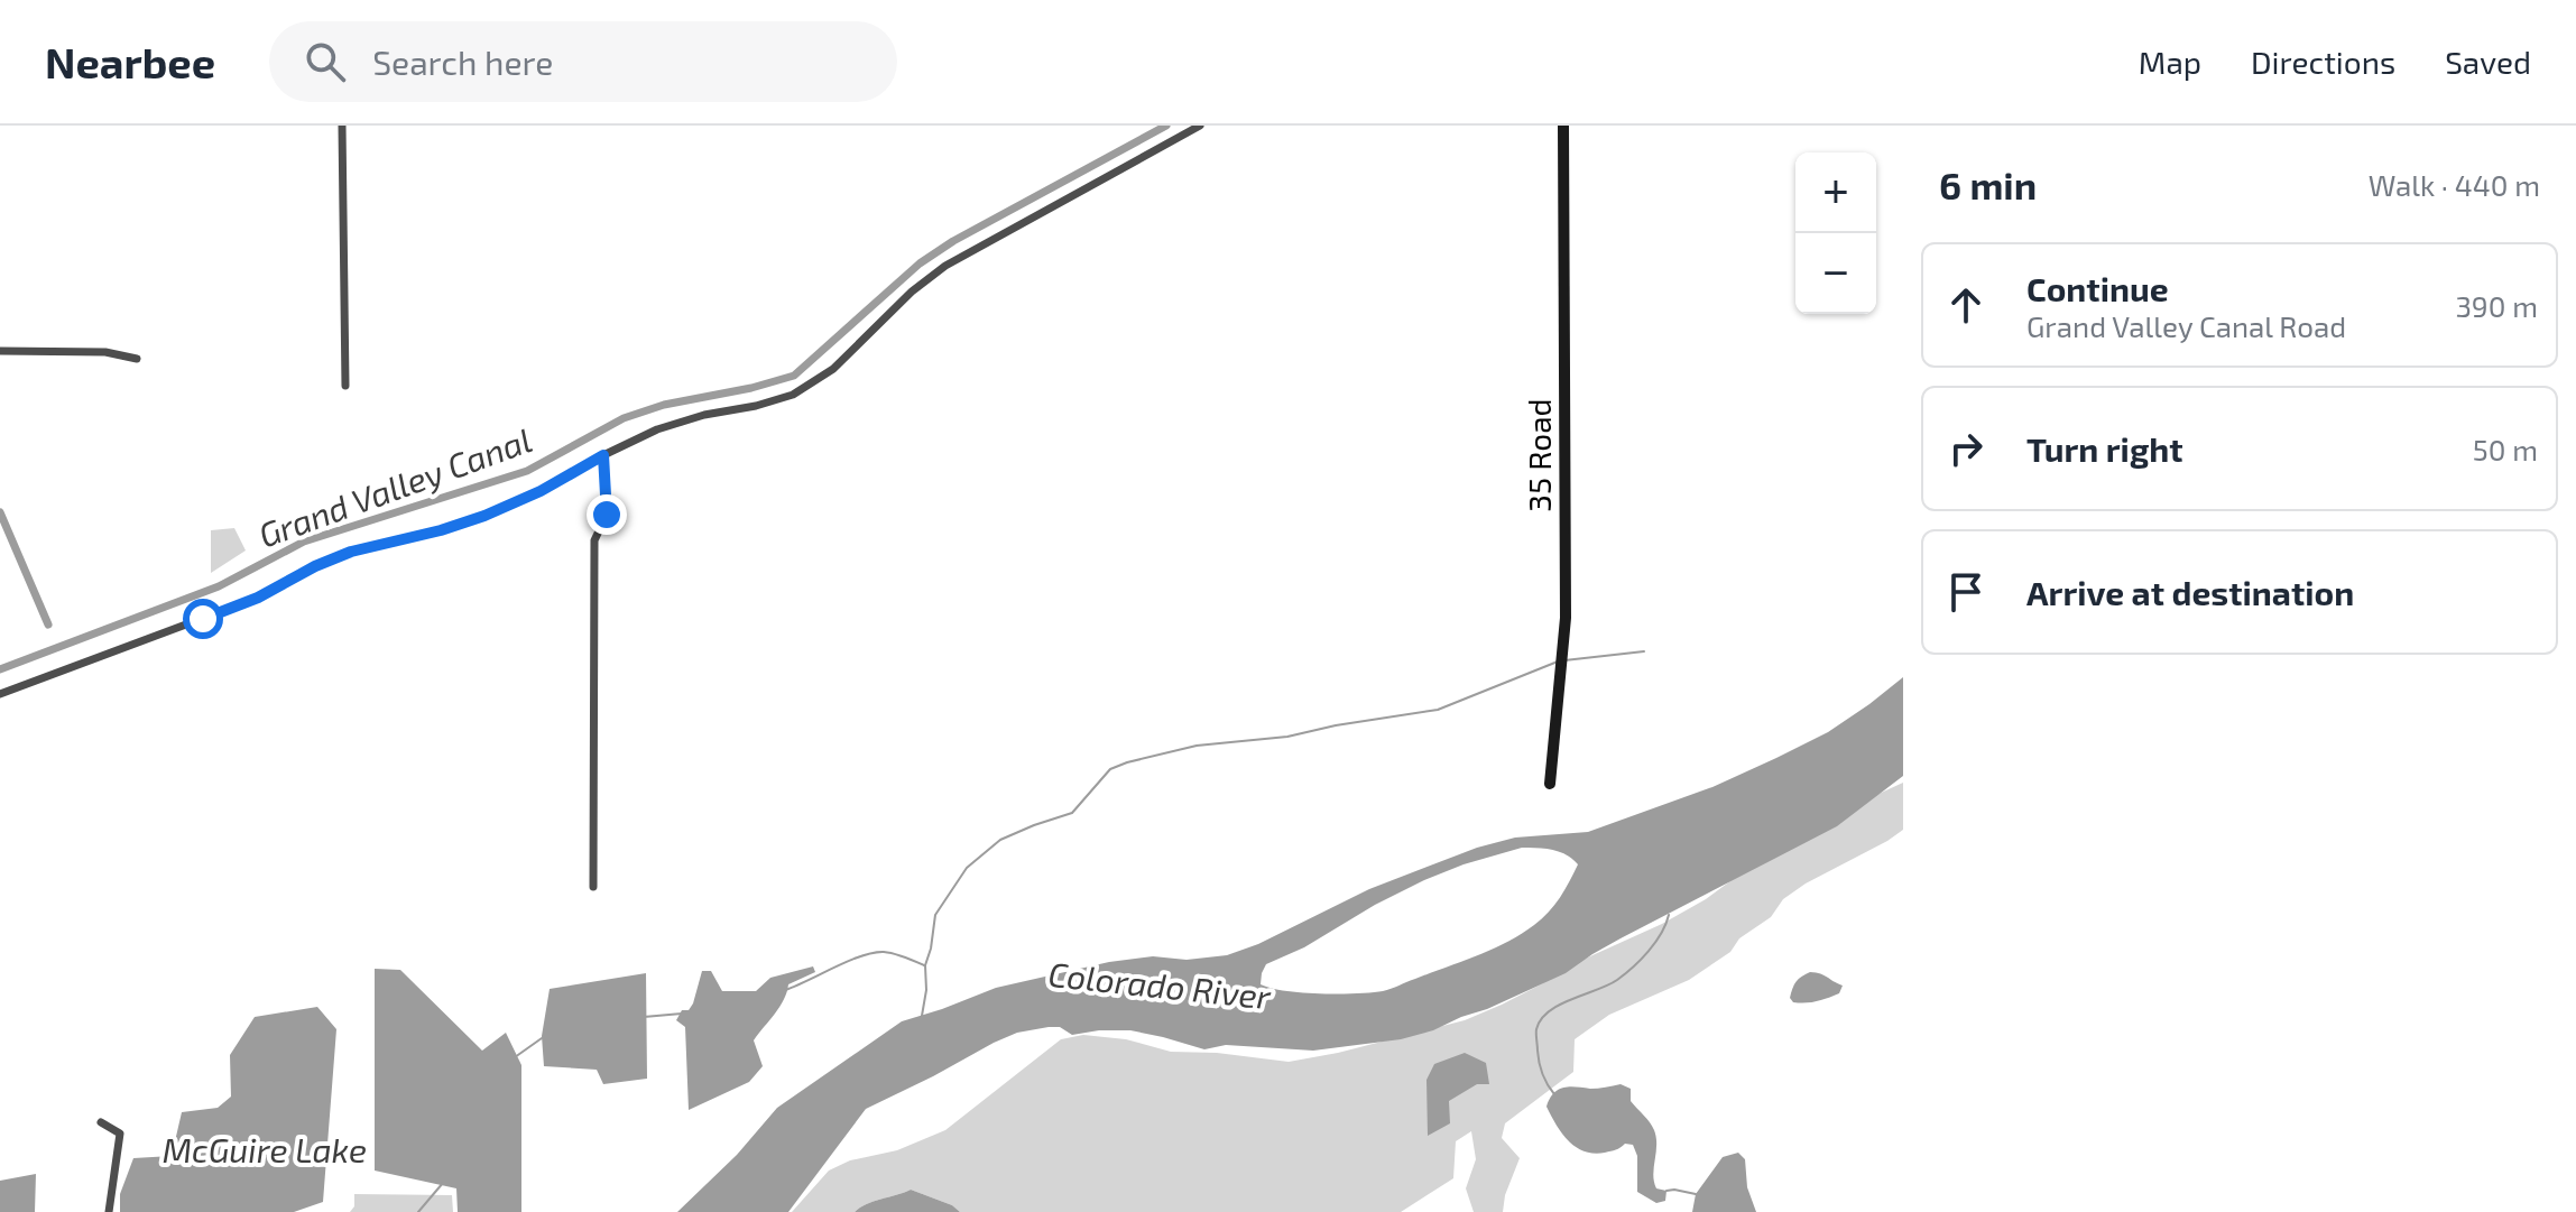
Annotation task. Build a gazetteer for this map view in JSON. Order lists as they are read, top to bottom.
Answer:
{
  "streets": {
    "street": ["35 Road"]
  },
  "water": ["Grand Valley Canal", "Colorado River", "McGuire Lake"],
  "page": {
    "header": "Nearbee",
    "search": "Search here",
    "nav": ["Map", "Directions", "Saved"],
    "heading": ["6 min", "Walk · 440 m"],
    "map_buttons": ["+", "−"],
    "list": [
      ["Continue", "Grand Valley Canal Road", "390 m"],
      ["Turn right", "50 m"],
      "Arrive at destination"
    ]
  }
}
